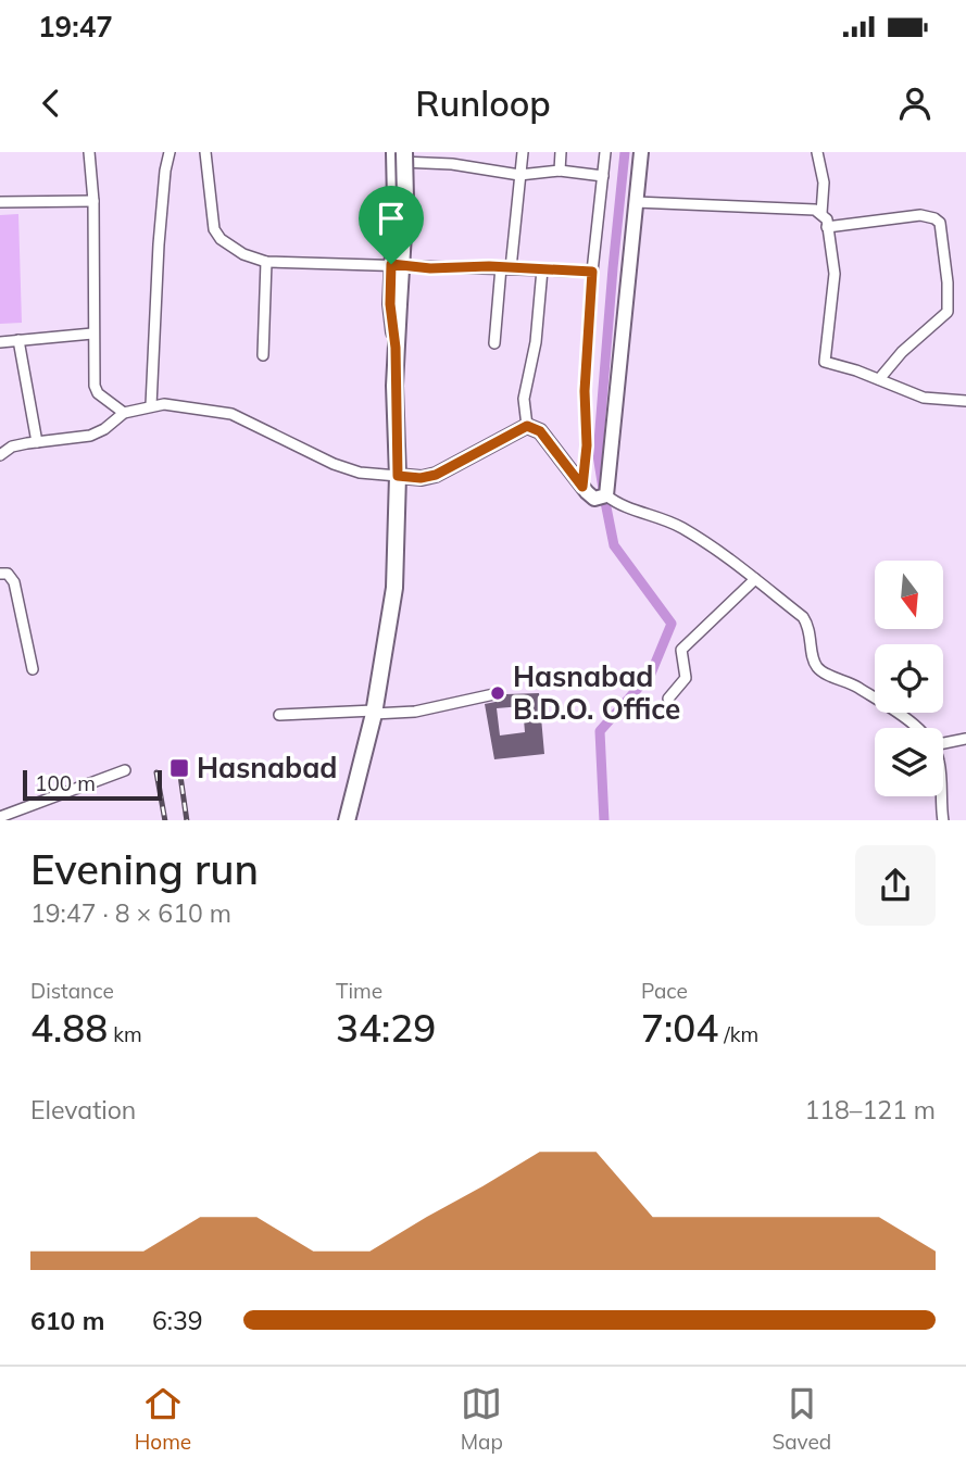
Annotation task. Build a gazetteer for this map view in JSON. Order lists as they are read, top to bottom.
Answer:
{
  "places": {
    "other": ["Hasnabad B.D.O. Office"],
    "transit": ["Hasnabad"]
  },
  "scale_bar": "100 m",
  "north": "bottom",
  "page": {
    "status": "19:47",
    "header": "Runloop",
    "scale": "100 m",
    "heading": ["Evening run", "19:47 · 8 × 610 m"],
    "stats": [
      ["Distance", "4.88 km"],
      ["Time", "34:29"],
      ["Pace", "7:04 /km"]
    ],
    "chart": ["Elevation", "118–121 m"],
    "list": [
      {
        "name": "610 m",
        "note": "6:39"
      }
    ],
    "tabs": ["Home", "Map", "Saved"]
  }
}
